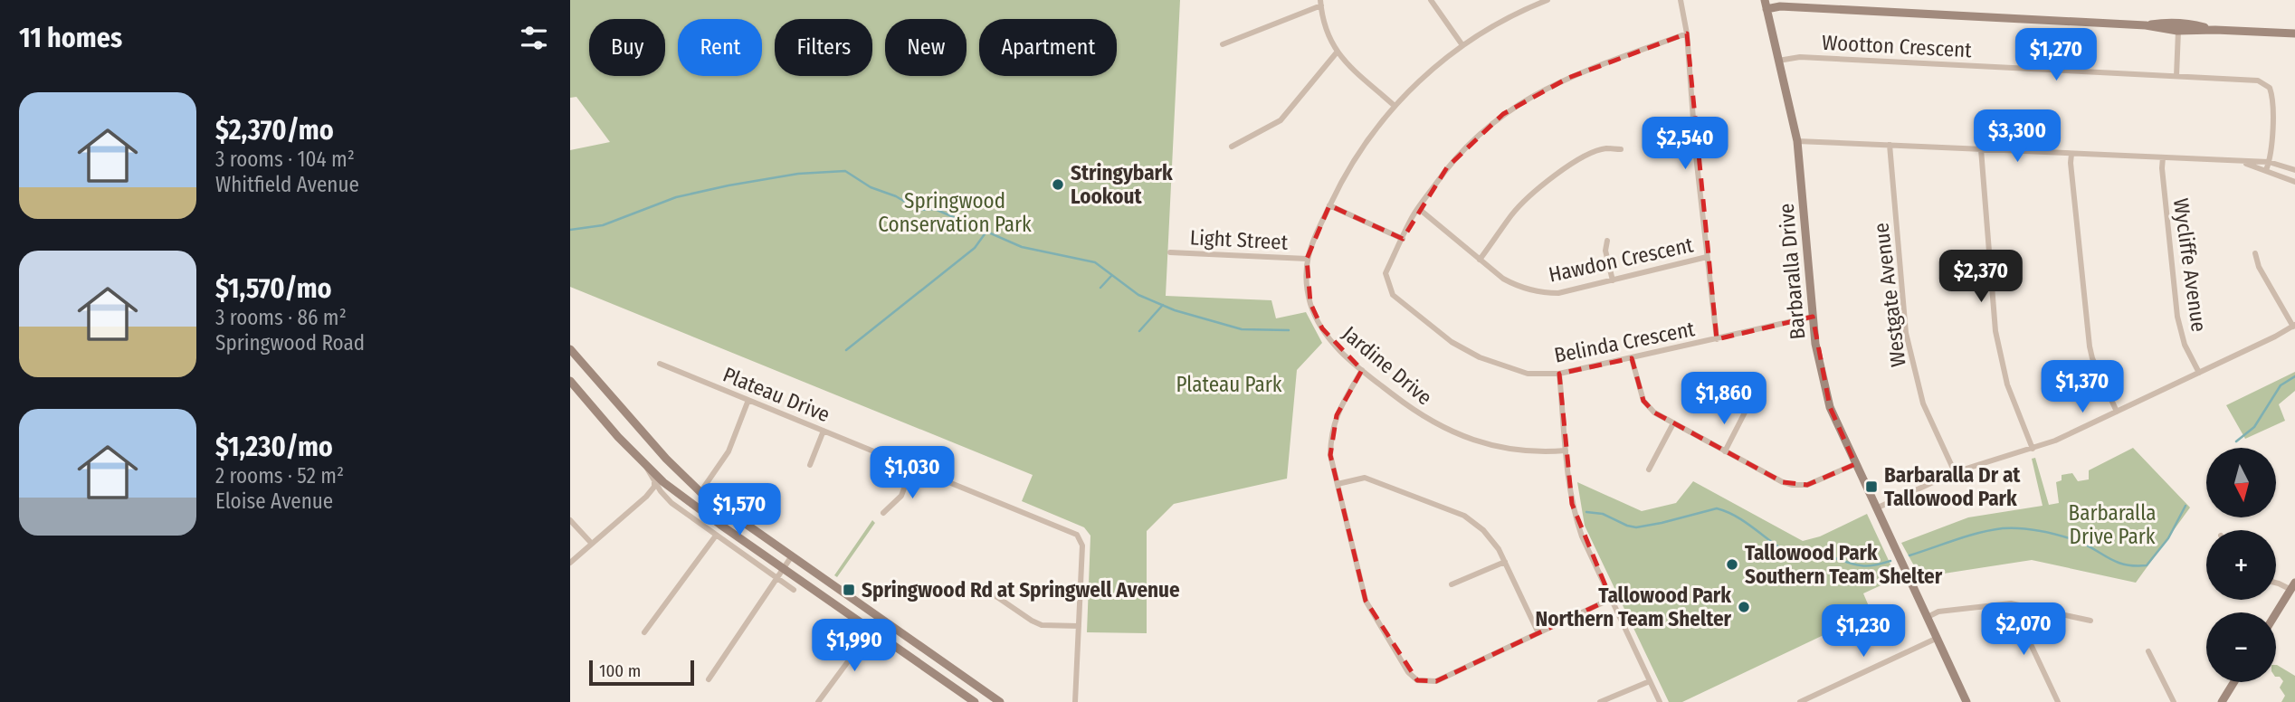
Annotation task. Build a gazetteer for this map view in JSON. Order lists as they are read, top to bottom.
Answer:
{
  "streets": {
    "street": [
      "Wootton Crescent",
      "Light Street",
      "Hawdon Crescent",
      "Wycliffe Avenue",
      "Barbaralla Drive",
      "Westgate Avenue",
      "Belinda Crescent",
      "Jardine Drive",
      "Plateau Drive"
    ]
  },
  "crossings": [
    ["Wootton Crescent", "Barbaralla Drive"],
    ["Light Street", "Jardine Drive"],
    ["Hawdon Crescent", "Belinda Crescent"],
    ["Barbaralla Drive", "Belinda Crescent"]
  ],
  "parks": ["Springwood Conservation Park", "Plateau Park", "Barbaralla Drive Park"],
  "places": {
    "other": ["Stringybark Lookout", "Tallowood Park Southern Team Shelter", "Tallowood Park Northern Team Shelter"],
    "transit": ["Barbaralla Dr at Tallowood Park", "Springwood Rd at Springwell Avenue"]
  },
  "scale_bar": "100 m",
  "north": "bottom",
  "page": {
    "heading": "11 homes",
    "chip": [
      "Buy",
      "Rent",
      "Filters",
      "New",
      "Apartment"
    ],
    "price": [
      "$1,270",
      "$3,300",
      "$2,540",
      "$2,370",
      "$1,370",
      "$1,860",
      "$1,030",
      "$1,570",
      "$2,070",
      "$1,230",
      "$1,990"
    ],
    "list": [
      {
        "name": "$2,370/mo",
        "note": "3 rooms · 104 m² · Whitfield Avenue"
      },
      {
        "name": "$1,570/mo",
        "note": "3 rooms · 86 m² · Springwood Road"
      },
      {
        "name": "$1,230/mo",
        "note": "2 rooms · 52 m² · Eloise Avenue"
      }
    ],
    "map_buttons": ["+", "−"],
    "scale": "100 m"
  }
}
